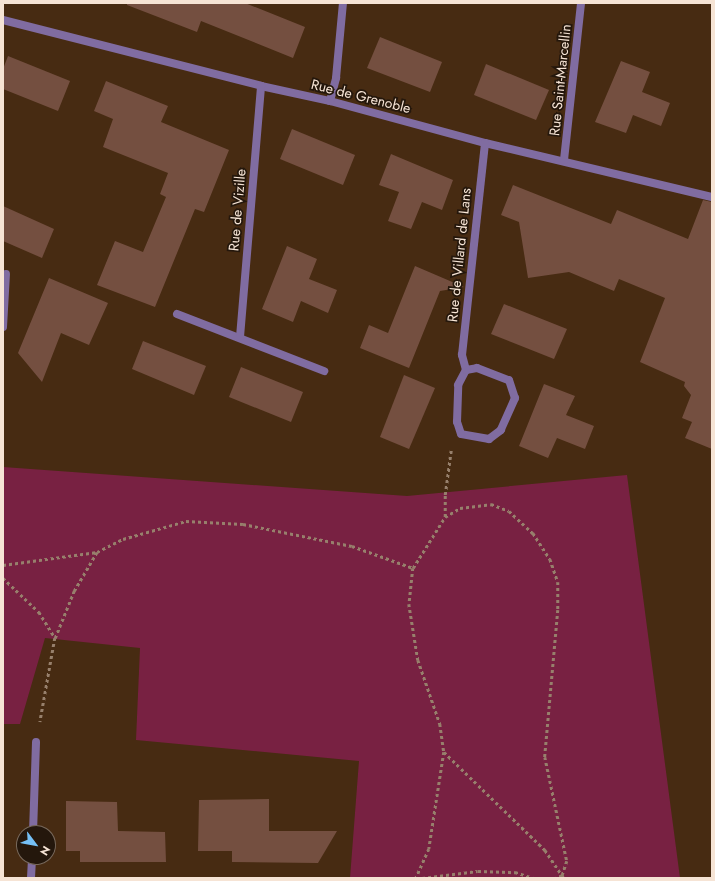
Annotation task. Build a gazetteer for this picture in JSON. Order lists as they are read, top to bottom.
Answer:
{
  "streets": {
    "street": [
      "Rue Saint-Marcellin",
      "Rue de Grenoble",
      "Rue de Vizille",
      "Rue de Villard de Lans"
    ]
  },
  "crossings": [
    ["Rue Saint-Marcellin", "Rue de Grenoble"],
    ["Rue de Grenoble", "Rue de Vizille"],
    ["Rue de Grenoble", "Rue de Villard de Lans"]
  ],
  "north": "bottom right"
}
